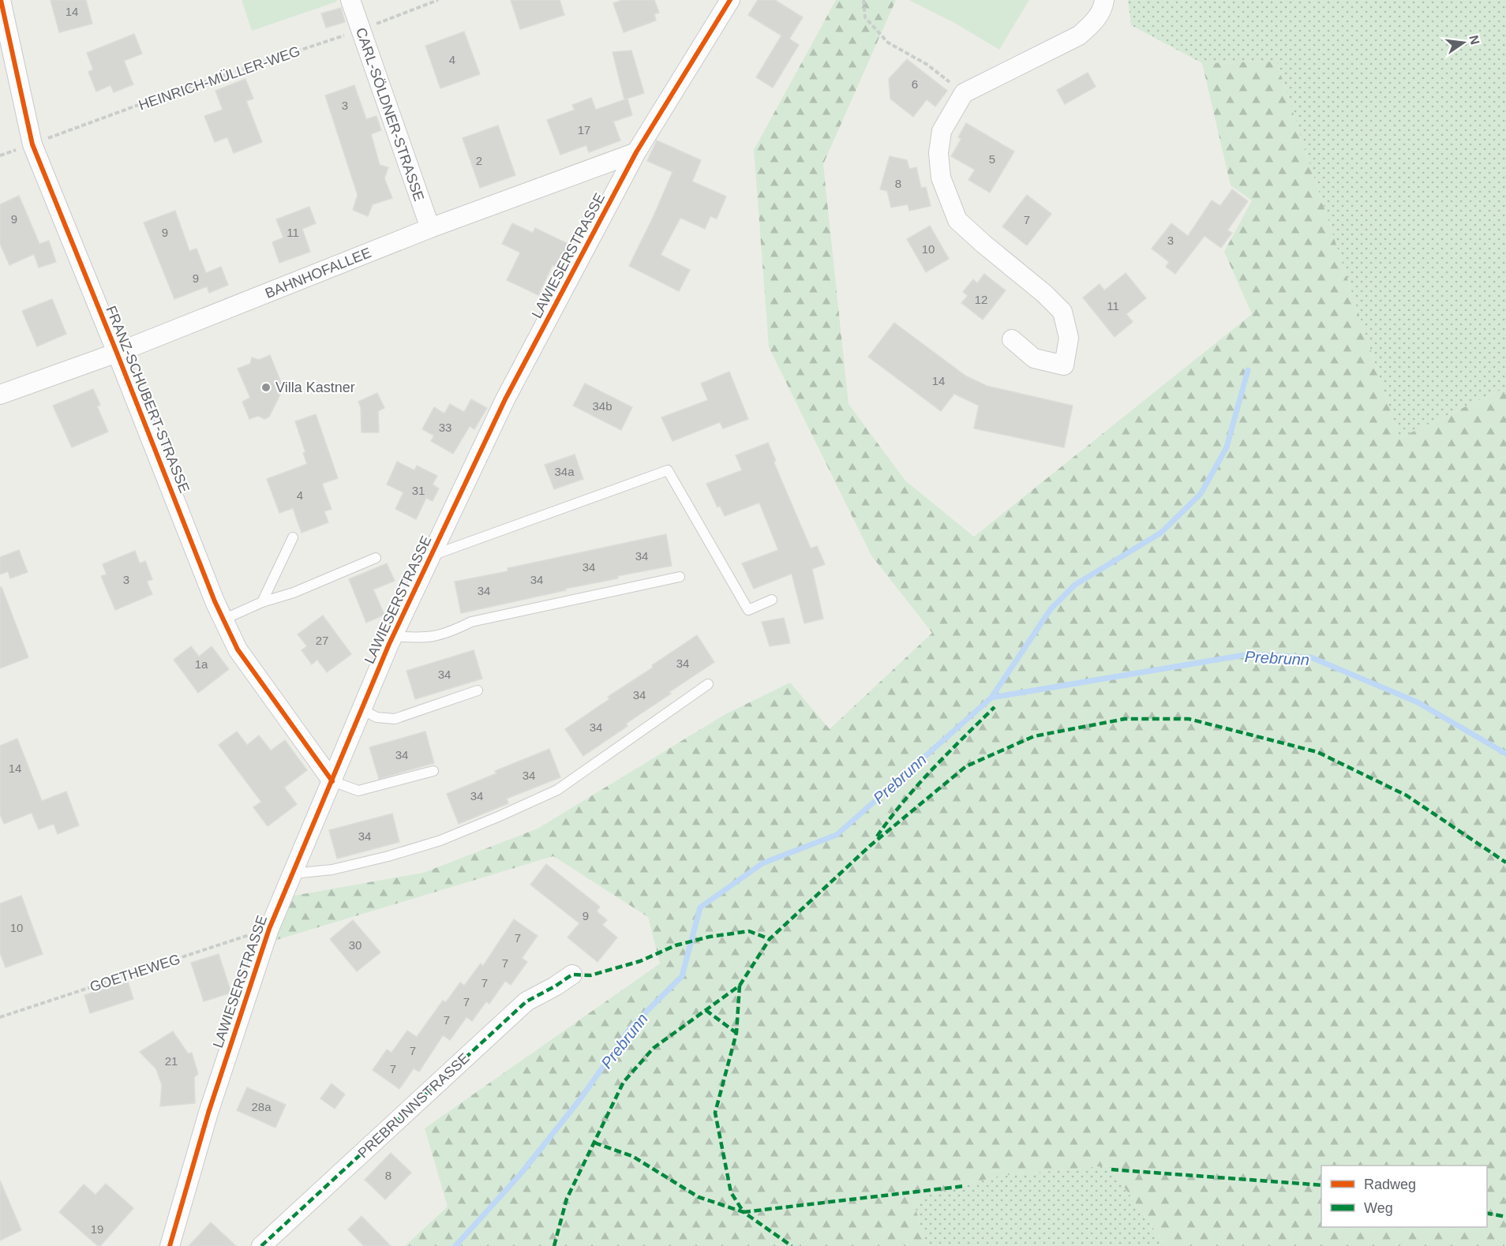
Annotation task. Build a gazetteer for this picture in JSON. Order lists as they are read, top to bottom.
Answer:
{
  "streets": {
    "street": [
      "CARL-SÖLDNER-STRASSE",
      "LAWIESERSTRASSE",
      "BAHNHOFALLEE",
      "FRANZ-SCHUBERT-STRASSE",
      "PREBRUNNSTRASSE"
    ],
    "path": ["HEINRICH-MÜLLER-WEG", "GOETHEWEG"]
  },
  "crossings": [
    ["HEINRICH-MÜLLER-WEG", "CARL-SÖLDNER-STRASSE"],
    ["HEINRICH-MÜLLER-WEG", "FRANZ-SCHUBERT-STRASSE"],
    ["CARL-SÖLDNER-STRASSE", "BAHNHOFALLEE"],
    ["LAWIESERSTRASSE", "BAHNHOFALLEE"],
    ["LAWIESERSTRASSE", "FRANZ-SCHUBERT-STRASSE"],
    ["LAWIESERSTRASSE", "GOETHEWEG"],
    ["BAHNHOFALLEE", "FRANZ-SCHUBERT-STRASSE"]
  ],
  "water": ["Prebrunn"],
  "places": ["Villa Kastner"],
  "house_numbers": [
    "14",
    "4",
    "6",
    "3",
    "17",
    "5",
    "2",
    "8",
    "9",
    "7",
    "9",
    "11",
    "3",
    "10",
    "9",
    "12",
    "11",
    "14",
    "34b",
    "33",
    "34a",
    "31",
    "4",
    "34",
    "34",
    "3",
    "34",
    "34",
    "27",
    "34",
    "1a",
    "34",
    "34",
    "34",
    "34",
    "14",
    "34",
    "34",
    "34",
    "9",
    "10",
    "7",
    "30",
    "7",
    "7",
    "7",
    "7",
    "7",
    "21",
    "7",
    "28a",
    "8",
    "19"
  ],
  "legend": ["Radweg", "Weg"],
  "north": "right"
}
